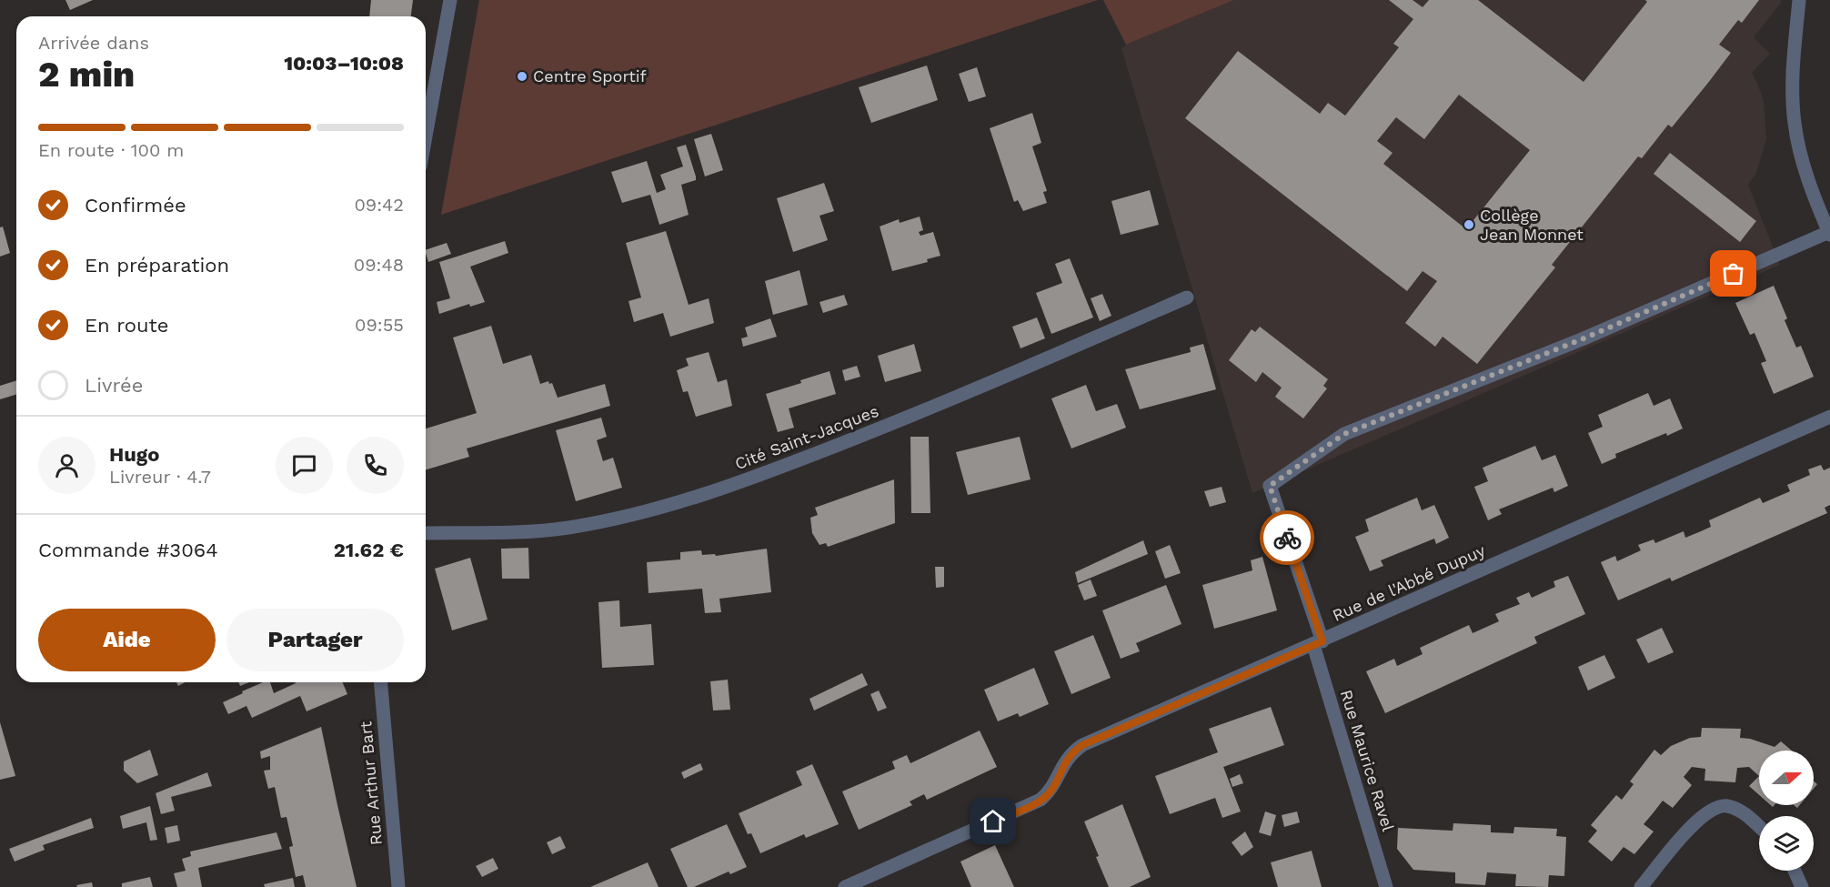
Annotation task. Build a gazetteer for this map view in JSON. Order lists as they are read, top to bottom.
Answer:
{
  "streets": {
    "street": [
      "Cité Saint-Jacques",
      "Rue de l'Abbé Dupuy",
      "Rue Maurice Ravel",
      "Rue Arthur Bart"
    ]
  },
  "crossings": [
    ["Rue de l'Abbé Dupuy", "Rue Maurice Ravel"]
  ],
  "places": ["Centre Sportif", "Collège Jean Monnet"],
  "north": "right",
  "page": {
    "heading": ["2 min", "Arrivée dans", "10:03–10:08"],
    "panel": [
      "Hugo",
      "Livreur · 4.7",
      "Commande #3064",
      "21.62 €"
    ],
    "bar": "En route · 100 m",
    "list": [
      ["Confirmée", "09:42"],
      ["En préparation", "09:48"],
      ["En route", "09:55"],
      "Livrée"
    ],
    "buttons": ["Aide", "Partager"]
  }
}
